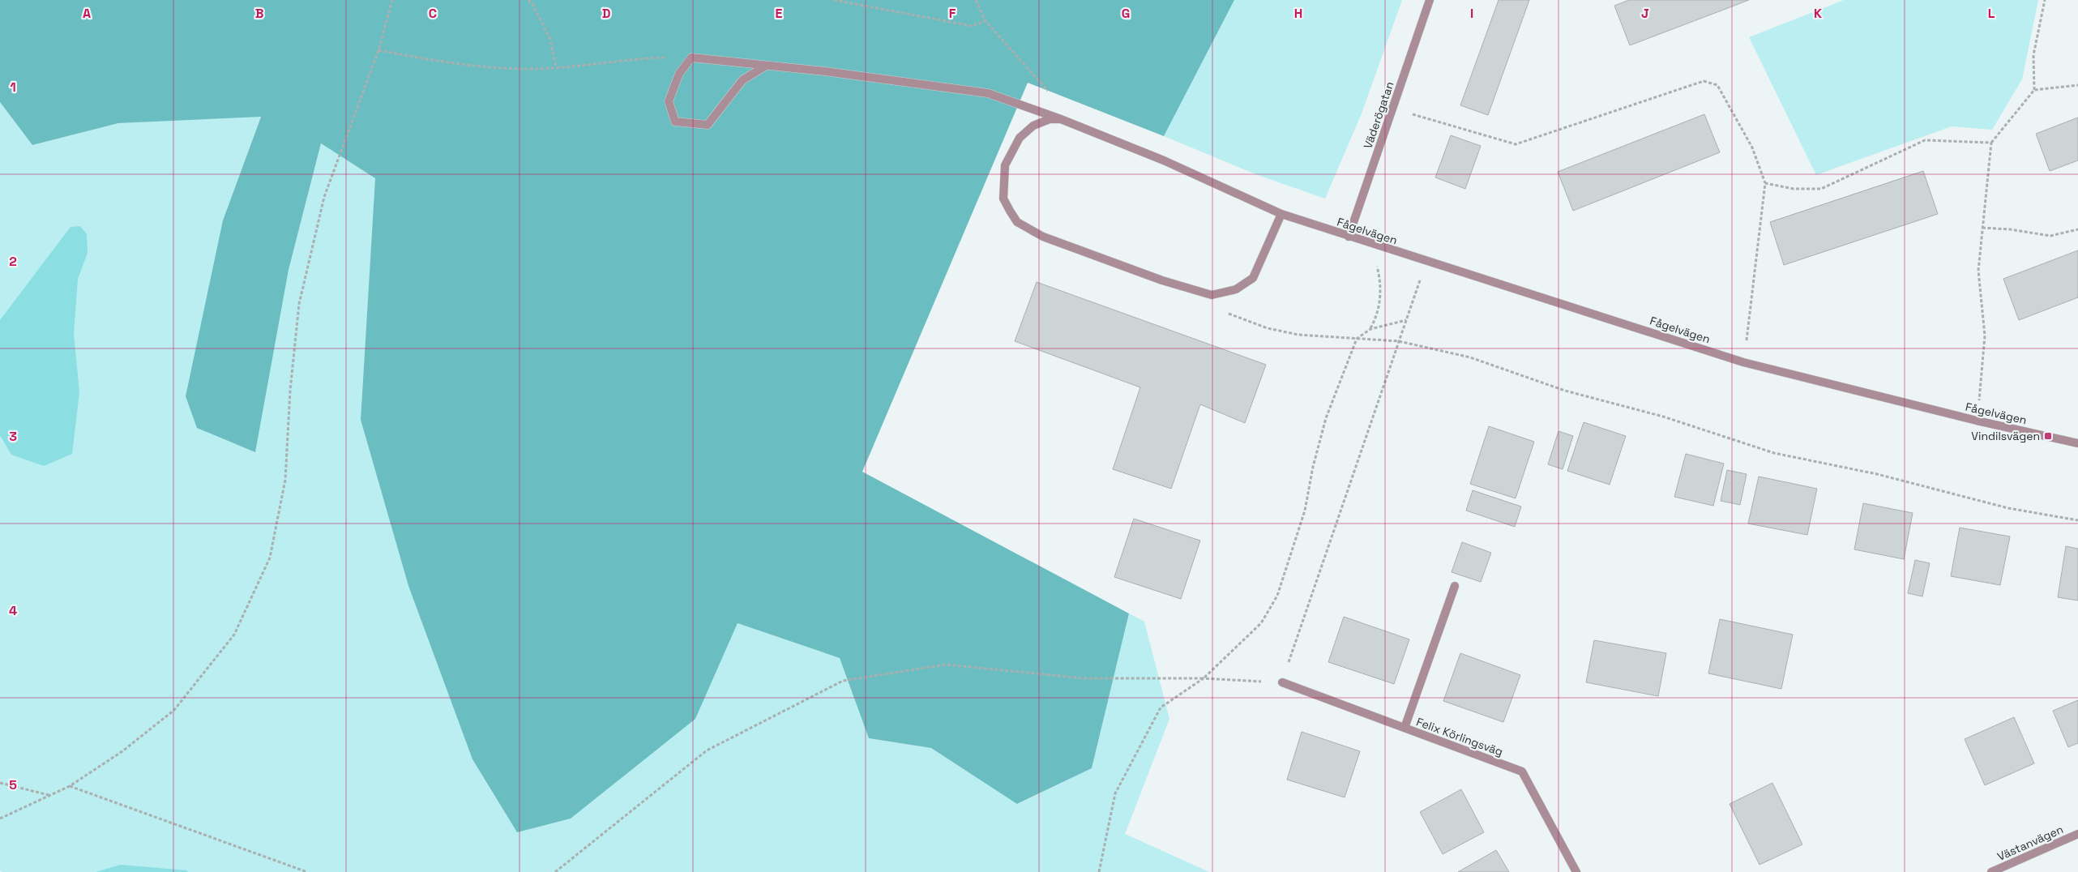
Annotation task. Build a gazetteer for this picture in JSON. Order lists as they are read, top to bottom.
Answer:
{
  "streets": {
    "street": [
      "Väderögatan",
      "Fågelvägen",
      "Felix Körlingsväg",
      "Västanvägen"
    ]
  },
  "crossings": [
    ["Väderögatan", "Fågelvägen"]
  ],
  "places": {
    "transit": ["Vindilsvägen"]
  },
  "grid": {
    "columns": [
      "A",
      "B",
      "C",
      "D",
      "E",
      "F",
      "G",
      "H",
      "I",
      "J",
      "K",
      "L"
    ],
    "rows": [
      "1",
      "2",
      "3",
      "4",
      "5"
    ]
  }
}
